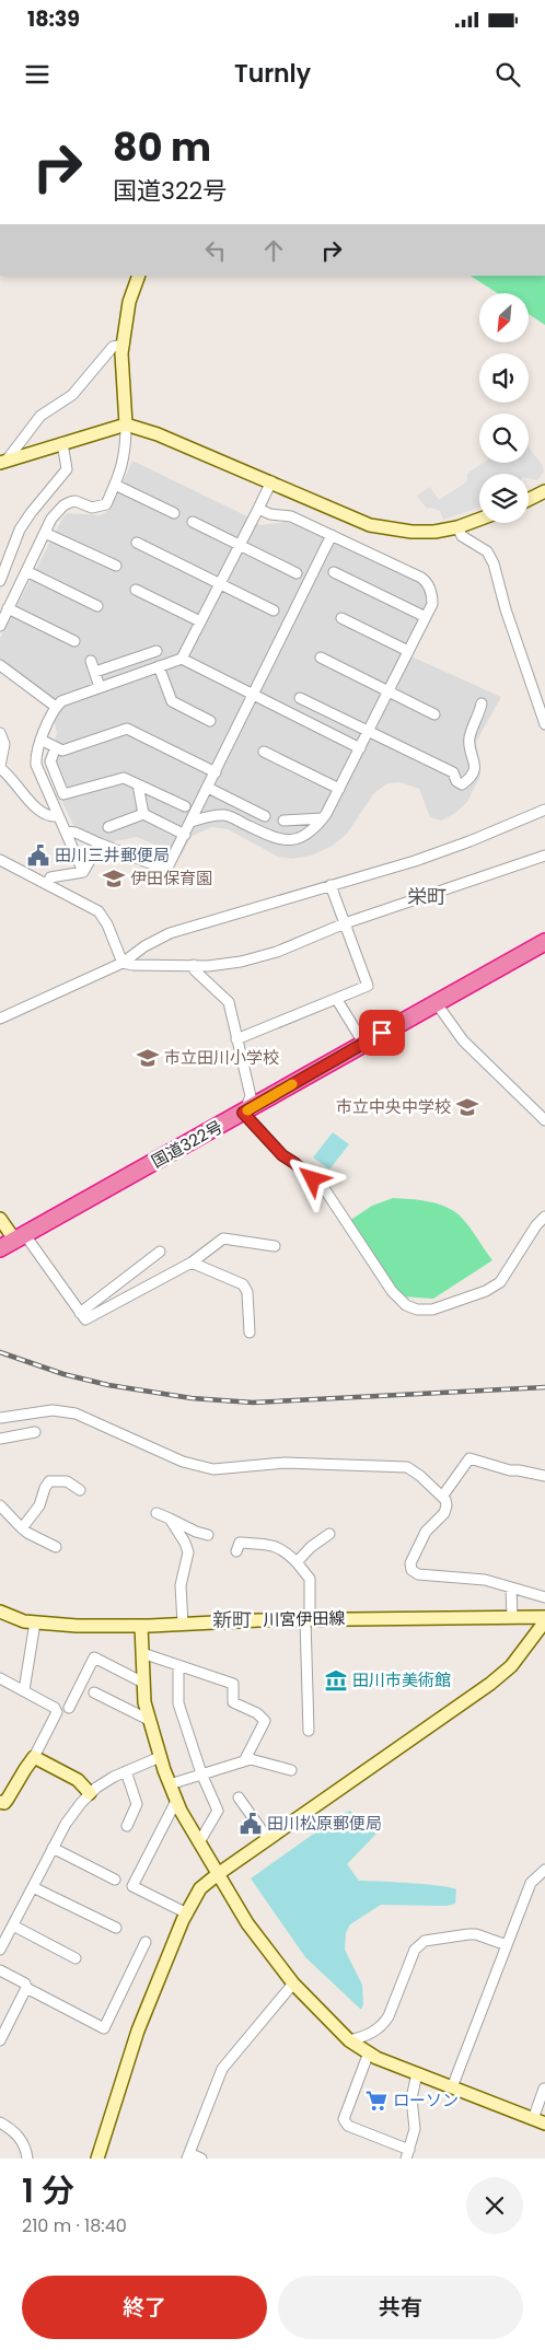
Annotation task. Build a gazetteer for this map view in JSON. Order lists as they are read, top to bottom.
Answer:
{
  "streets": {
    "highway": ["国道322号"],
    "street": ["川宮伊田線"]
  },
  "districts": ["栄町", "新町"],
  "places": {
    "public building": ["田川三井郵便局", "田川松原郵便局"],
    "school or university": ["伊田保育園", "市立田川小学校", "市立中央中学校"],
    "museum": ["田川市美術館"],
    "supermarket": ["ローソン"]
  },
  "north": "bottom left",
  "page": {
    "status": "18:39",
    "header": "Turnly",
    "turn": ["80 m", "国道322号"],
    "heading": ["1 分", "210 m · 18:40"],
    "buttons": ["終了", "共有"]
  }
}
